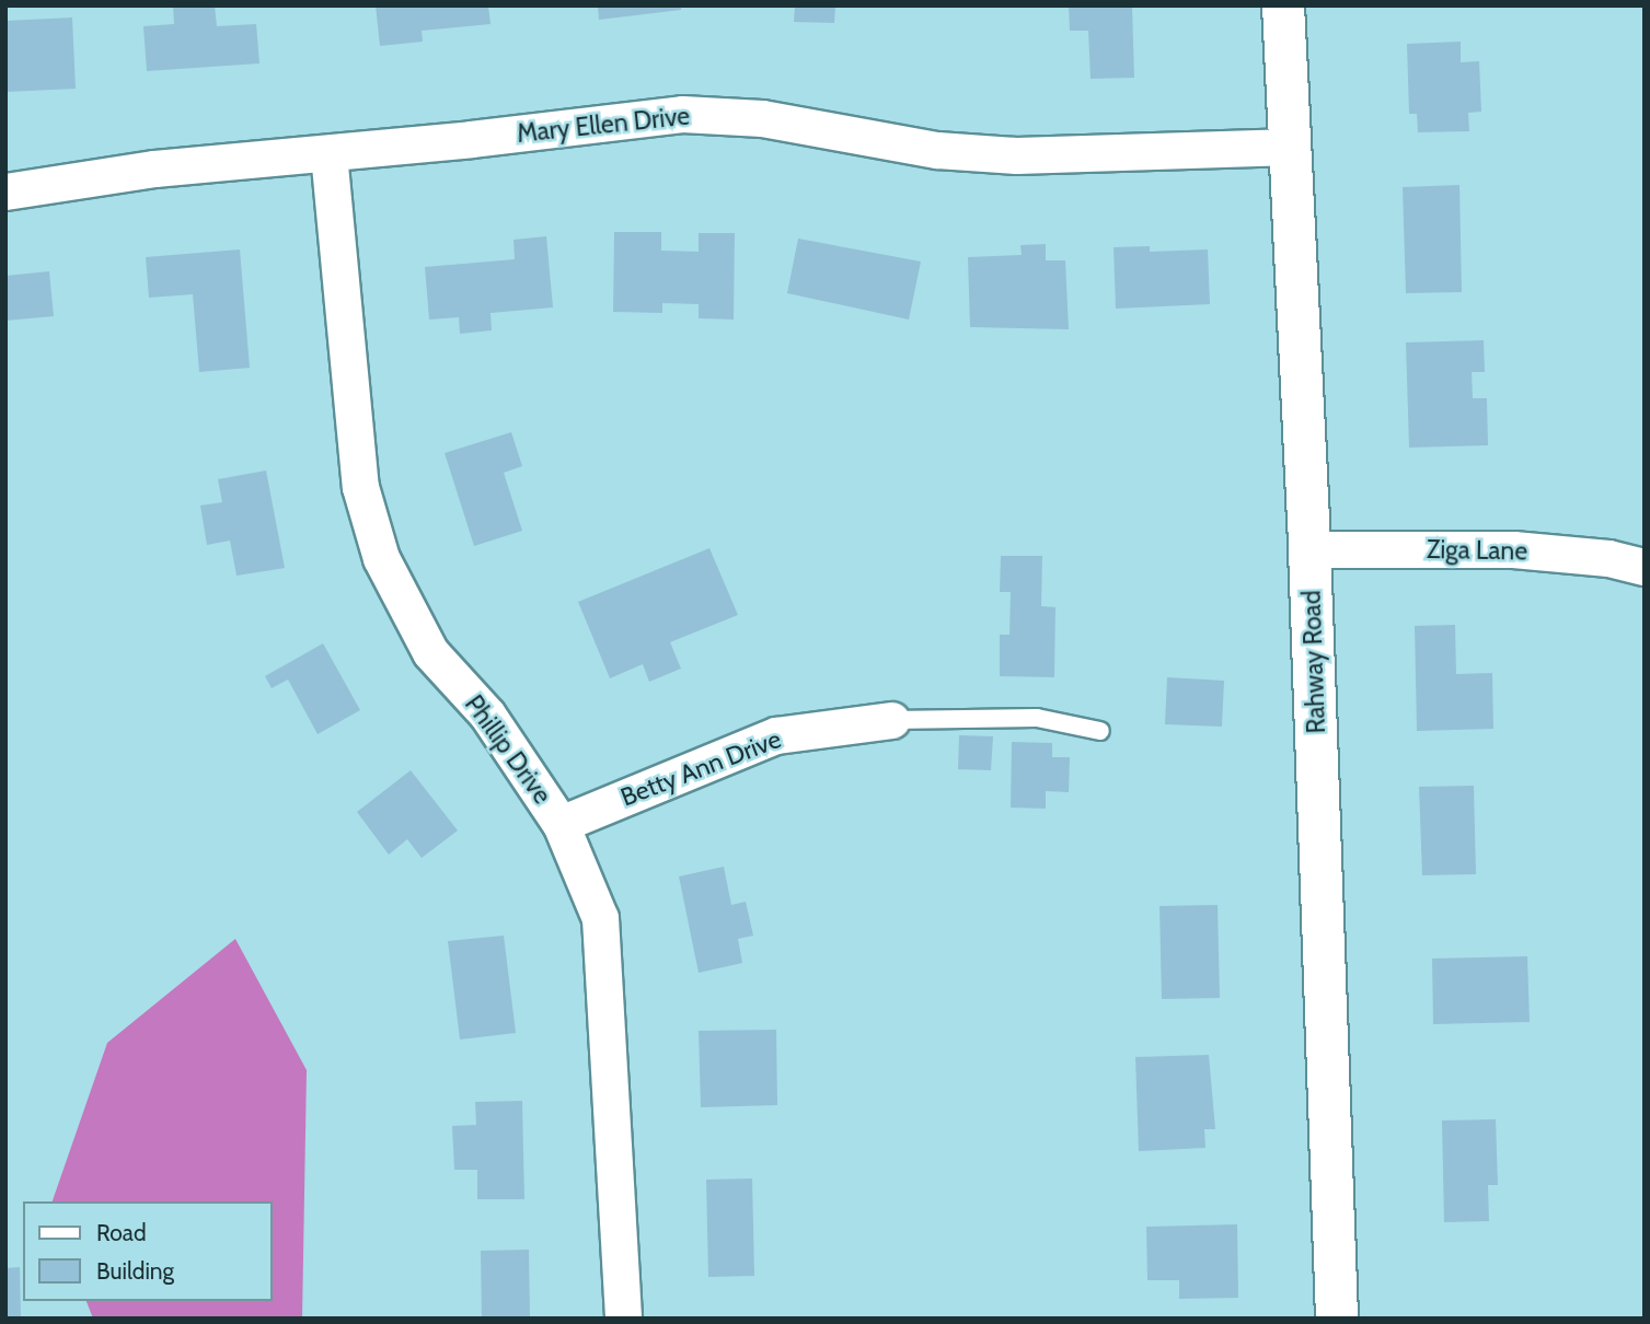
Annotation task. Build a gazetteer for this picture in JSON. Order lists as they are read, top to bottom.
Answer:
{
  "streets": {
    "street": [
      "Mary Ellen Drive",
      "Ziga Lane",
      "Rahway Road",
      "Phillip Drive",
      "Betty Ann Drive"
    ]
  },
  "crossings": [
    ["Mary Ellen Drive", "Rahway Road"],
    ["Mary Ellen Drive", "Phillip Drive"],
    ["Ziga Lane", "Rahway Road"],
    ["Phillip Drive", "Betty Ann Drive"]
  ],
  "legend": ["Road", "Building"]
}
